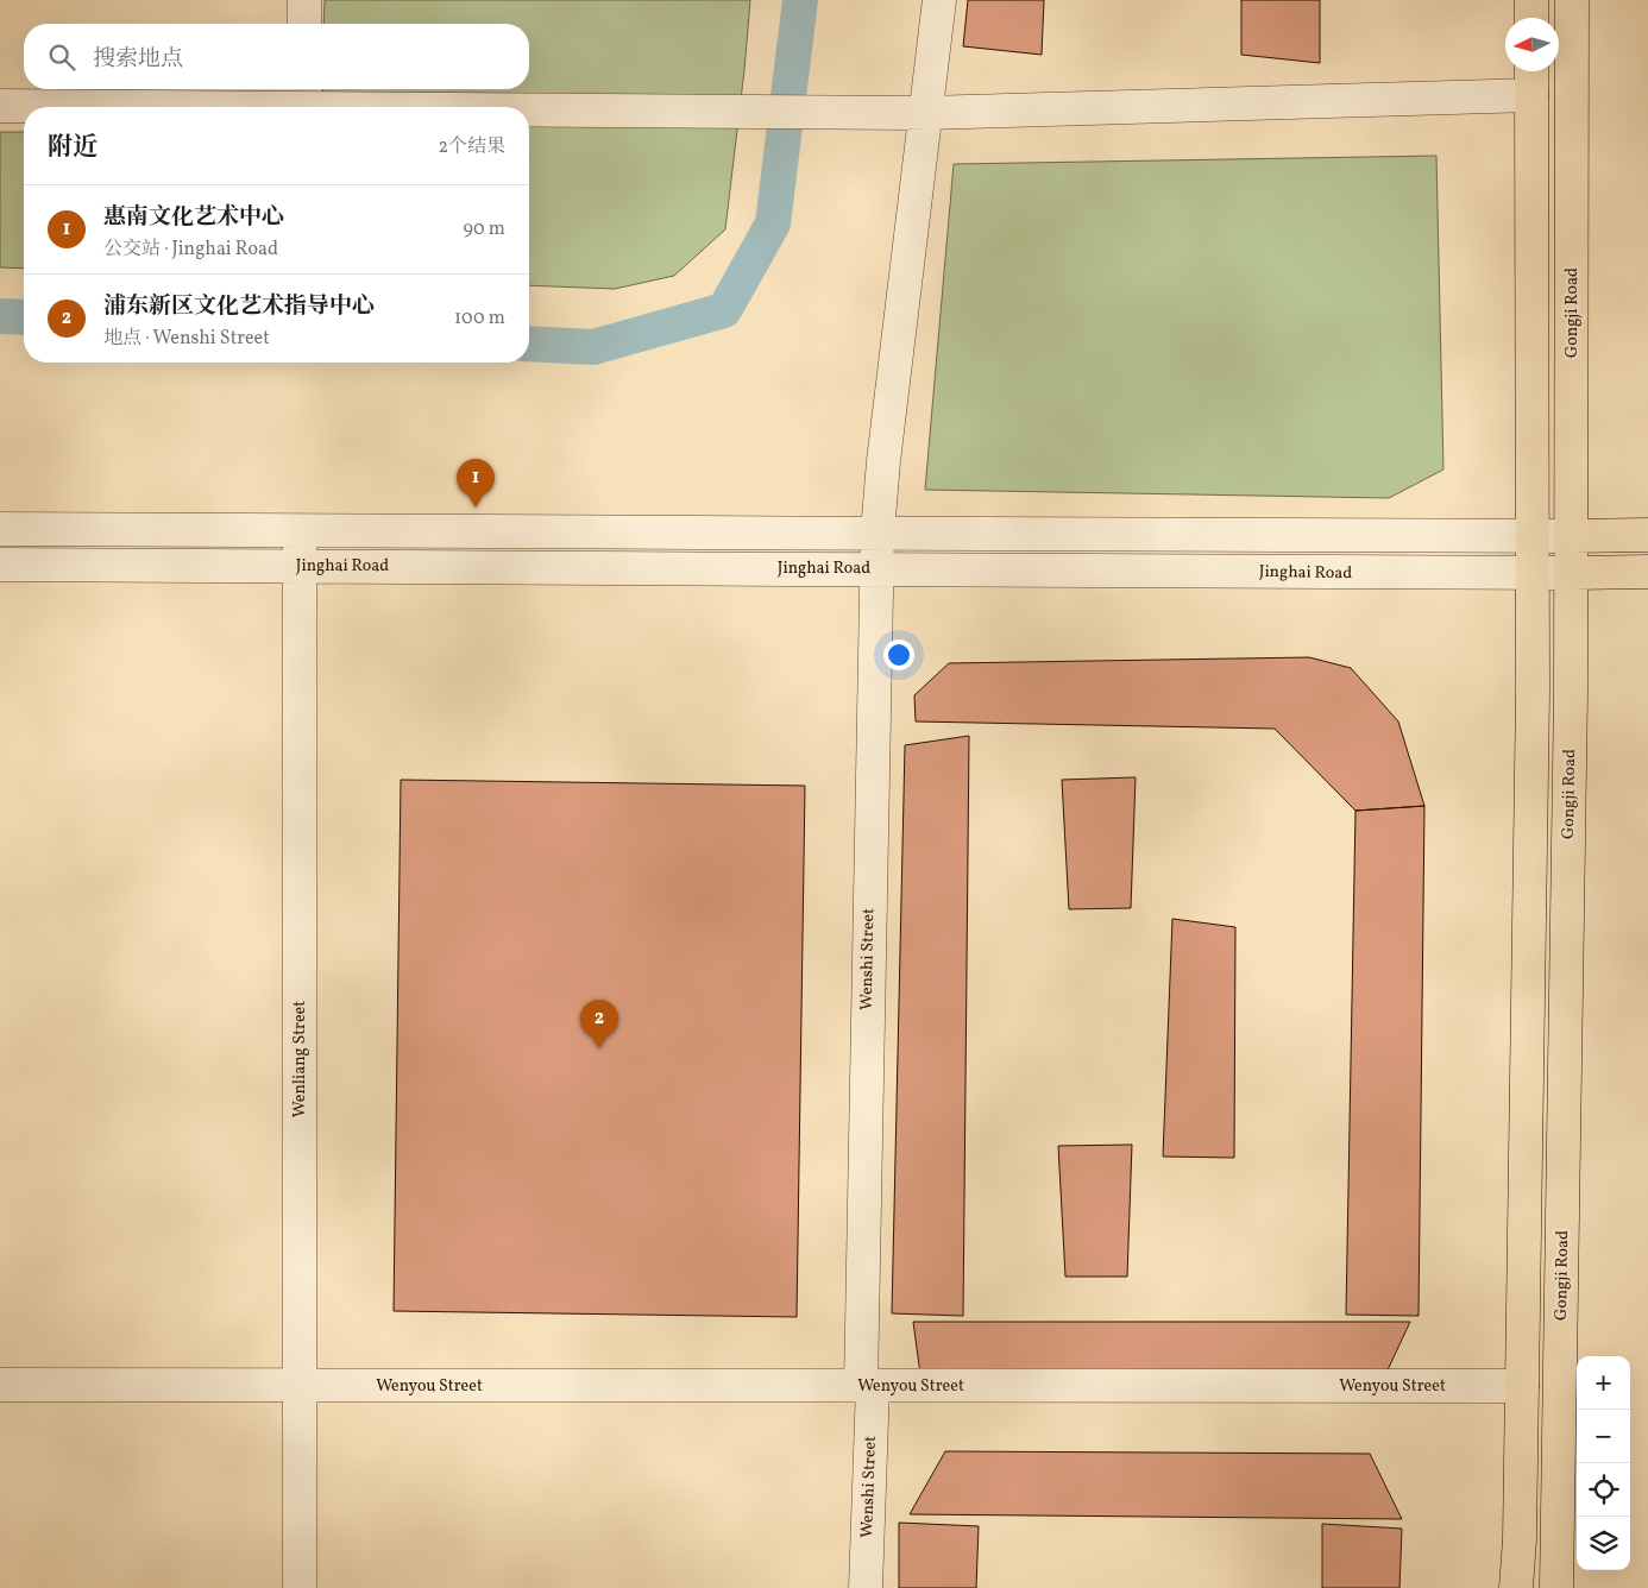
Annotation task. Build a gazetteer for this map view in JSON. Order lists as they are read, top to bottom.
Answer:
{
  "streets": {
    "main road": ["Gongji Road", "Jinghai Road"],
    "street": ["Wenshi Street", "Wenliang Street", "Wenyou Street"]
  },
  "crossings": [
    ["Gongji Road", "Jinghai Road"],
    ["Jinghai Road", "Wenshi Street"],
    ["Jinghai Road", "Wenliang Street"],
    ["Wenshi Street", "Wenyou Street"],
    ["Wenliang Street", "Wenyou Street"]
  ],
  "north": "left",
  "page": {
    "search": "搜索地点",
    "heading": ["附近", "2个结果"],
    "list": [
      {
        "mark": "1",
        "name": "惠南文化艺术中心",
        "note": "公交站 · Jinghai Road",
        "value": "90 m"
      },
      {
        "mark": "2",
        "name": "浦东新区文化艺术指导中心",
        "note": "地点 · Wenshi Street",
        "value": "100 m"
      }
    ],
    "pins": ["1", "2"],
    "map_buttons": ["+", "−"]
  }
}
